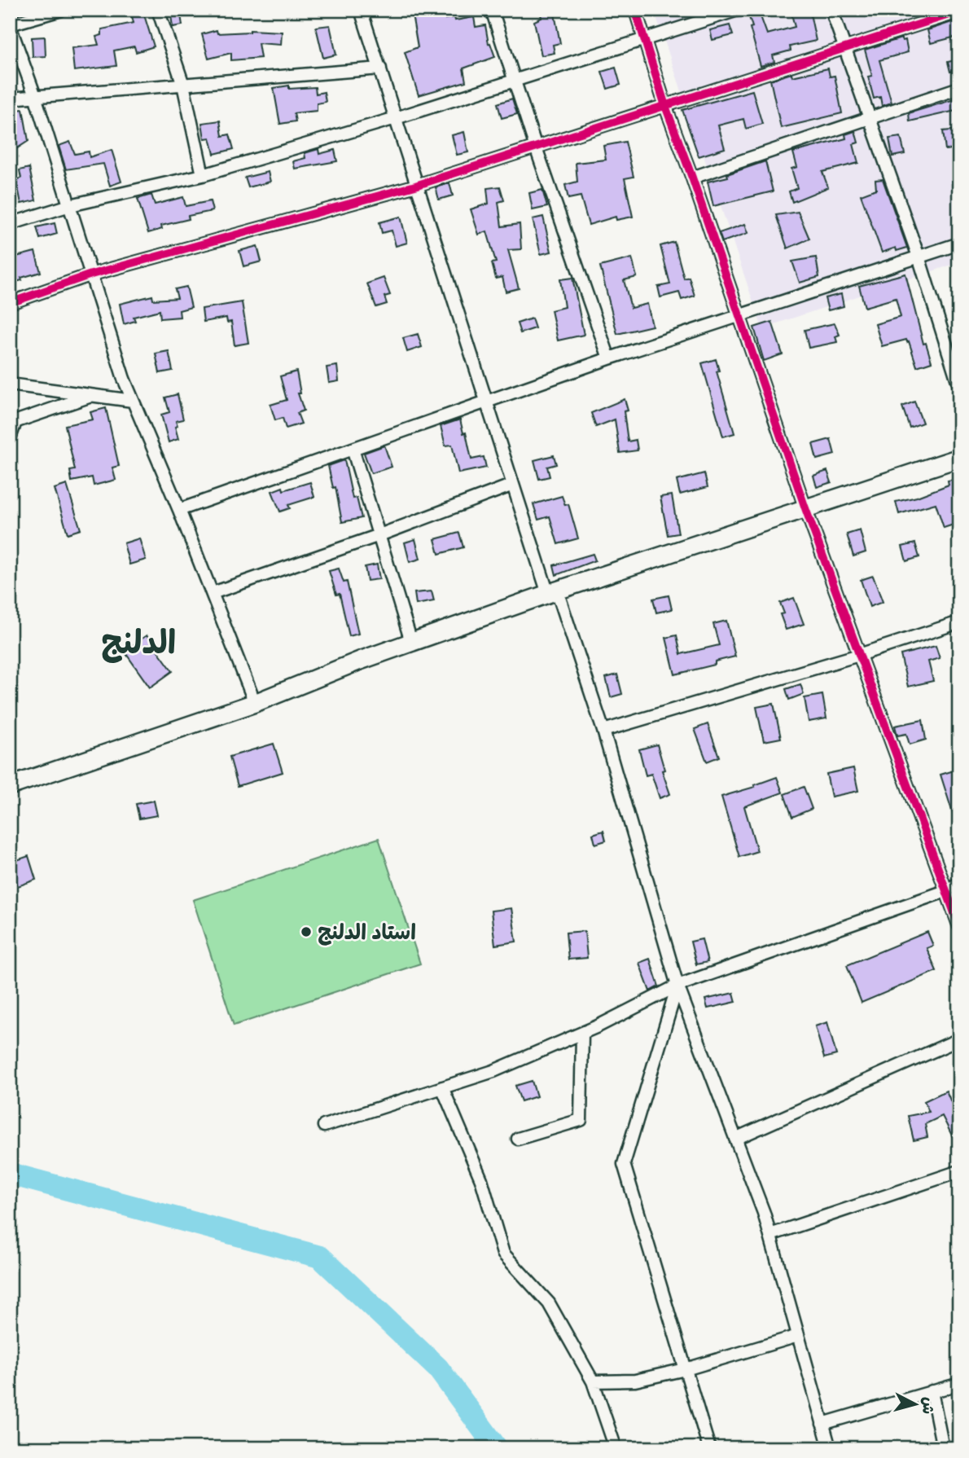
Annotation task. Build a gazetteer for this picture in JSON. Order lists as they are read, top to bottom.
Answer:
{
  "districts": ["الدلنج"],
  "places": ["استاد الدلنج"],
  "north": "right"
}
